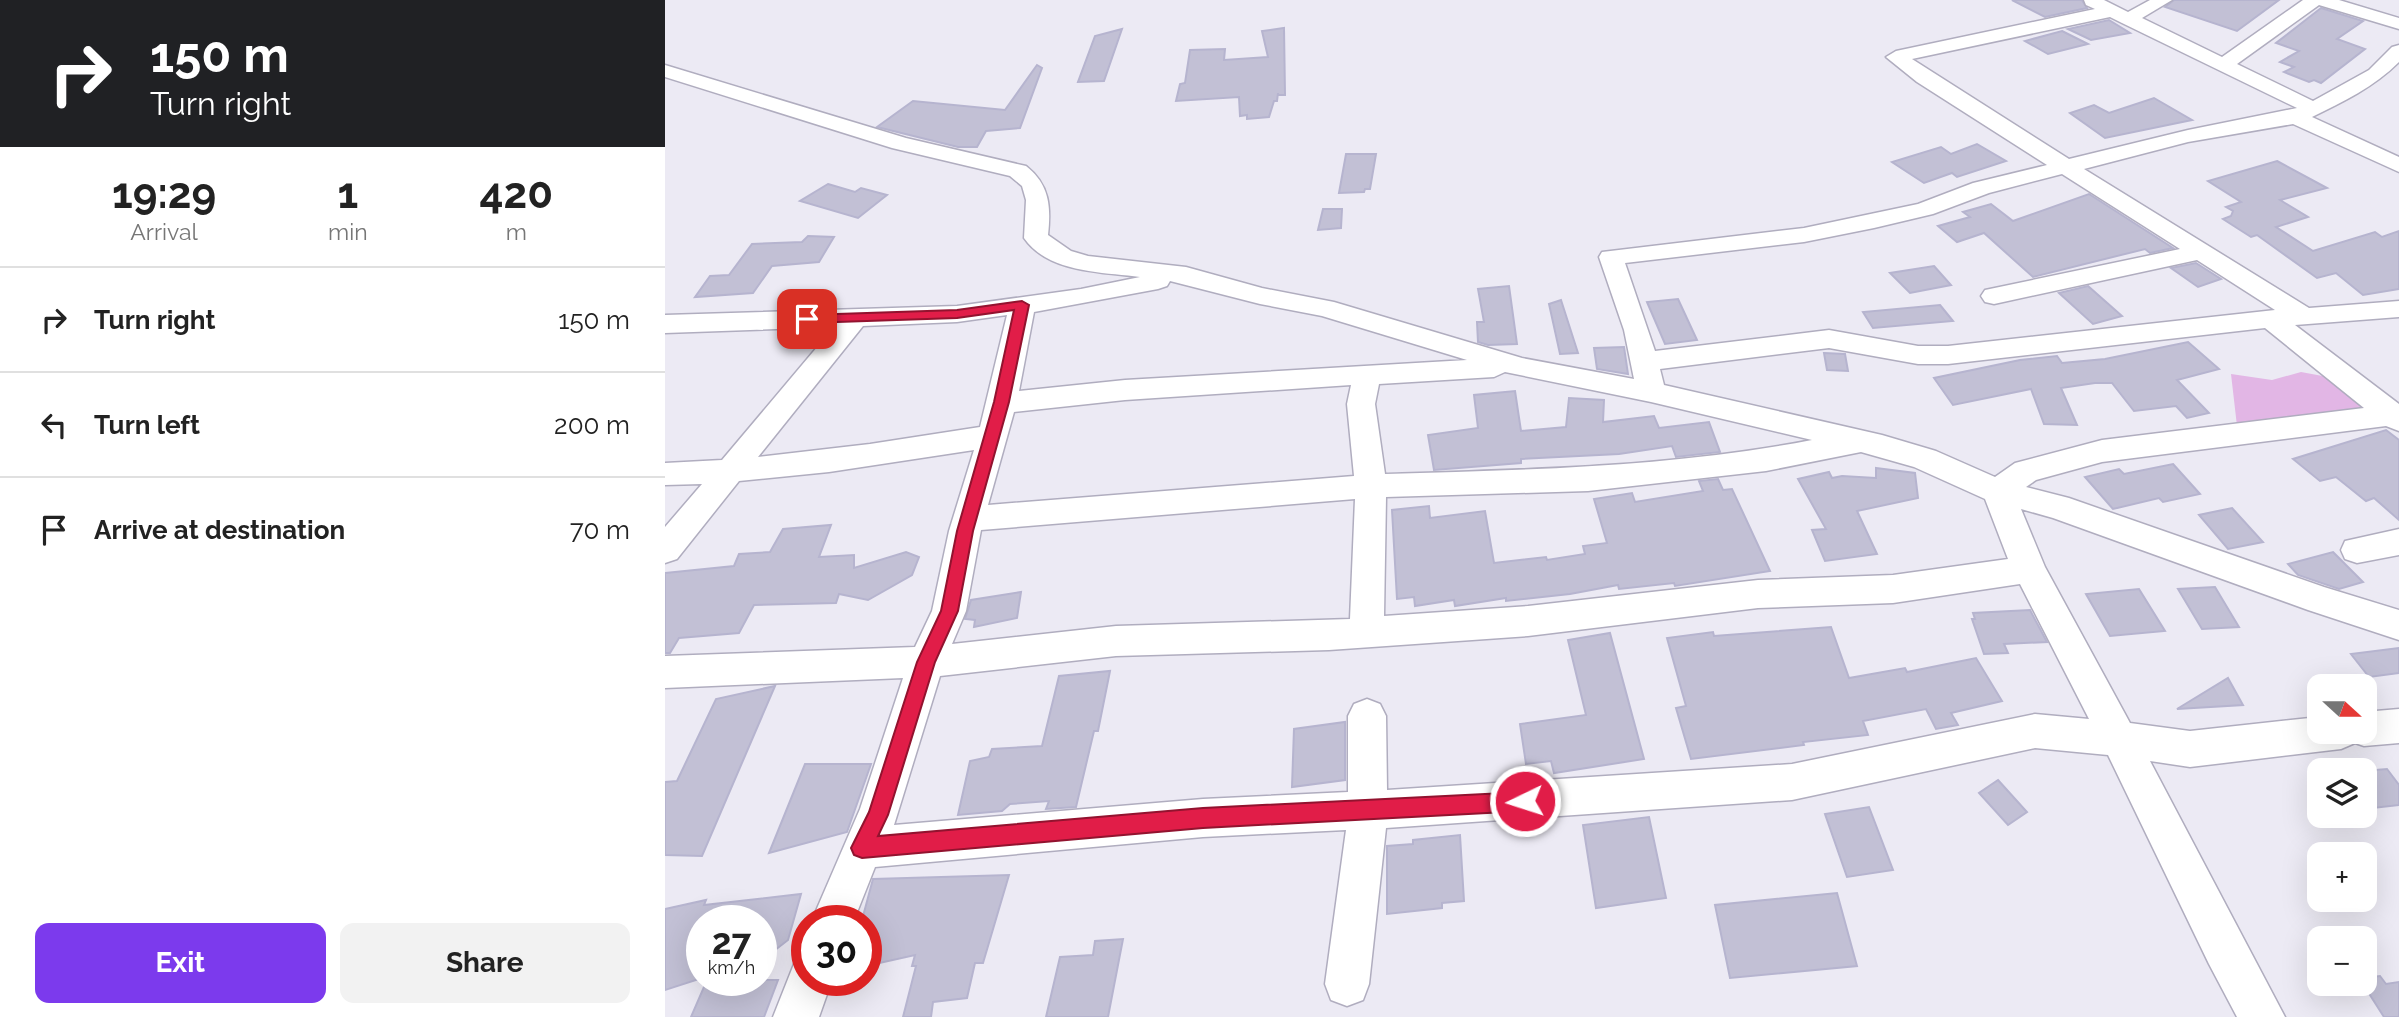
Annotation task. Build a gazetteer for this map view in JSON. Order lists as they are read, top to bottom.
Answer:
{
  "north": "right",
  "page": {
    "turn": ["150 m", "Turn right"],
    "eta": [
      "19:29",
      "Arrival",
      "1",
      "min",
      "420",
      "m"
    ],
    "list": [
      {
        "name": "Turn right",
        "value": "150 m"
      },
      {
        "name": "Turn left",
        "value": "200 m"
      },
      {
        "name": "Arrive at destination",
        "value": "70 m"
      }
    ],
    "map_buttons": ["+", "−"],
    "speed": "27 km/h",
    "limit": "30",
    "buttons": ["Exit", "Share"]
  }
}
